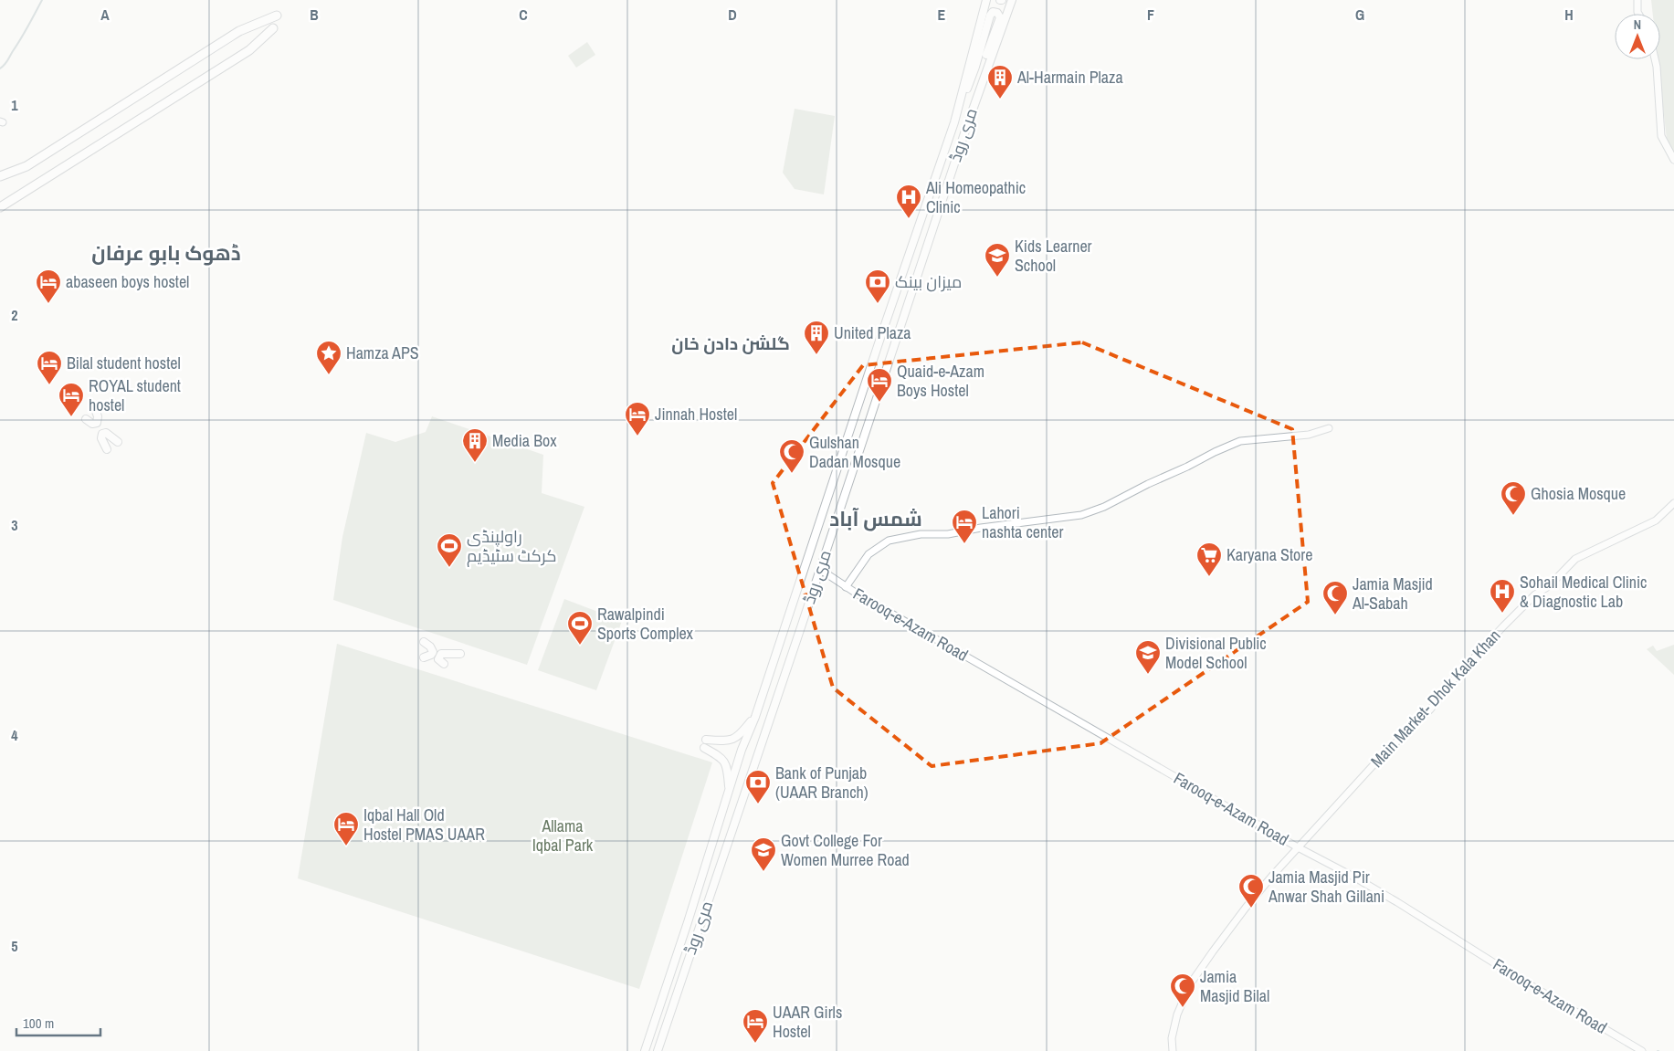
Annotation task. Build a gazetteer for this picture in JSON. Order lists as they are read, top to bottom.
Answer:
{
  "streets": {
    "main road": ["مری روڈ"],
    "street": ["Farooq-e-Azam Road", "Main Market- Dhok Kala Khan"]
  },
  "crossings": [
    ["مری روڈ", "Farooq-e-Azam Road"],
    ["Farooq-e-Azam Road", "Main Market- Dhok Kala Khan"]
  ],
  "districts": ["ڈھوک بابو عرفان", "گلشن دادن خان", "شمس آباد"],
  "parks": ["Allama Iqbal Park"],
  "places": {
    "building": ["Al-Harmain Plaza", "United Plaza", "Media Box"],
    "hospital": ["Ali Homeopathic Clinic", "Sohail Medical Clinic & Diagnostic Lab"],
    "school or university": ["Kids Learner School", "Divisional Public Model School", "Govt College For Women Murree Road"],
    "hotel": [
      "abaseen boys hostel",
      "Bilal student hostel",
      "Quaid-e-Azam Boys Hostel",
      "ROYAL student hostel",
      "Jinnah Hostel",
      "Lahori nashta center",
      "Iqbal Hall Old Hostel PMAS UAAR",
      "UAAR Girls Hostel"
    ],
    "bank": ["میزان بینک", "Bank of Punjab (UAAR Branch)"],
    "place": ["Hamza APS"],
    "mosque": [
      "Gulshan Dadan Mosque",
      "Ghosia Mosque",
      "Jamia Masjid Al-Sabah",
      "Jamia Masjid Pir Anwar Shah Gillani",
      "Jamia Masjid Bilal"
    ],
    "sports": ["راولپنڈی کرکٹ سٹیڈیم", "Rawalpindi Sports Complex"],
    "supermarket": ["Karyana Store"]
  },
  "scale_bar": "100 m",
  "north": "top",
  "grid": {
    "columns": [
      "A",
      "B",
      "C",
      "D",
      "E",
      "F",
      "G",
      "H"
    ],
    "rows": [
      "1",
      "2",
      "3",
      "4",
      "5"
    ]
  }
}
